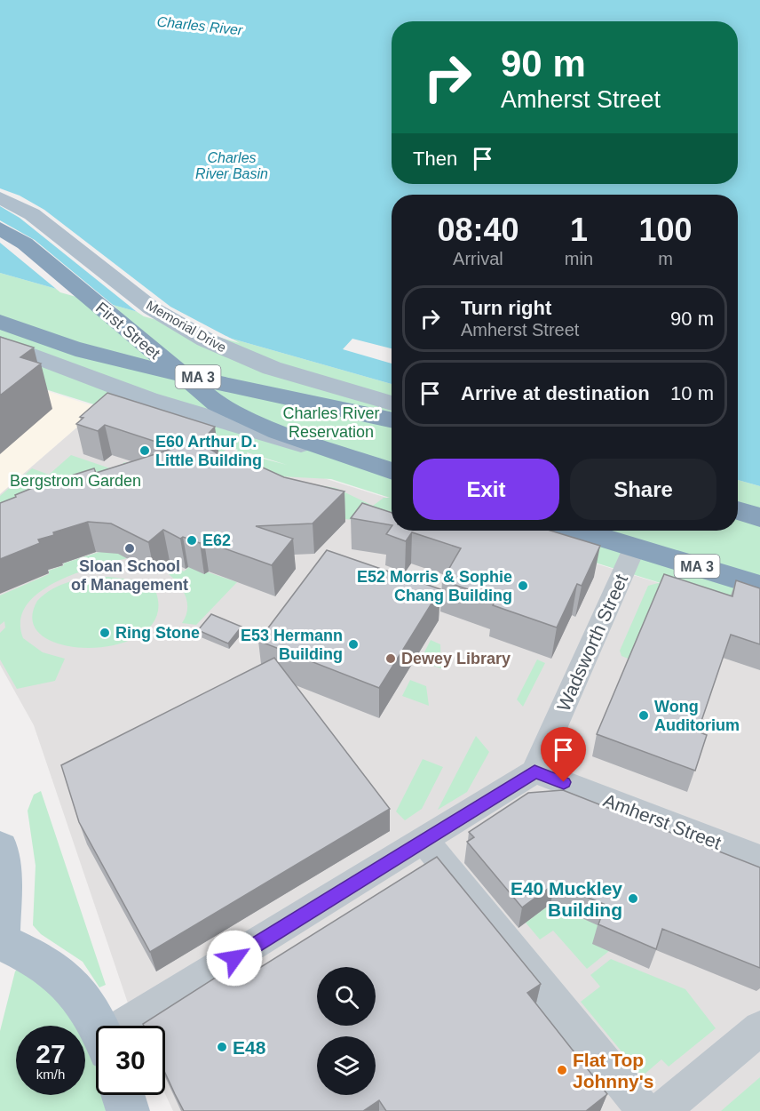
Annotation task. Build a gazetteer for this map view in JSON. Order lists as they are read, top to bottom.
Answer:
{
  "streets": {
    "highway": ["First Street", "MA 3"],
    "main road": ["Memorial Drive"],
    "street": ["Wadsworth Street", "Amherst Street"]
  },
  "crossings": [
    ["First Street", "MA 3"],
    ["MA 3", "Wadsworth Street"],
    ["Wadsworth Street", "Amherst Street"]
  ],
  "water": ["Charles River", "Charles River Basin"],
  "parks": ["Charles River Reservation", "Bergstrom Garden"],
  "places": [
    "E60 Arthur D. Little Building",
    "E62",
    "Sloan School of Management",
    "E52 Morris & Sophie Chang Building",
    "Ring Stone",
    "E53 Hermann Building",
    "Dewey Library",
    "Wong Auditorium",
    "E40 Muckley Building",
    "E48",
    "Flat Top Johnny's"
  ],
  "page": {
    "turn": ["90 m", "Amherst Street"],
    "then": "Then",
    "eta": [
      "08:40",
      "Arrival",
      "1",
      "min",
      "100",
      "m"
    ],
    "list": [
      {
        "name": "Turn right",
        "note": "Amherst Street",
        "value": "90 m"
      },
      {
        "name": "Arrive at destination",
        "value": "10 m"
      }
    ],
    "buttons": ["Exit", "Share"],
    "speed": "27 km/h",
    "limit": "30"
  }
}
